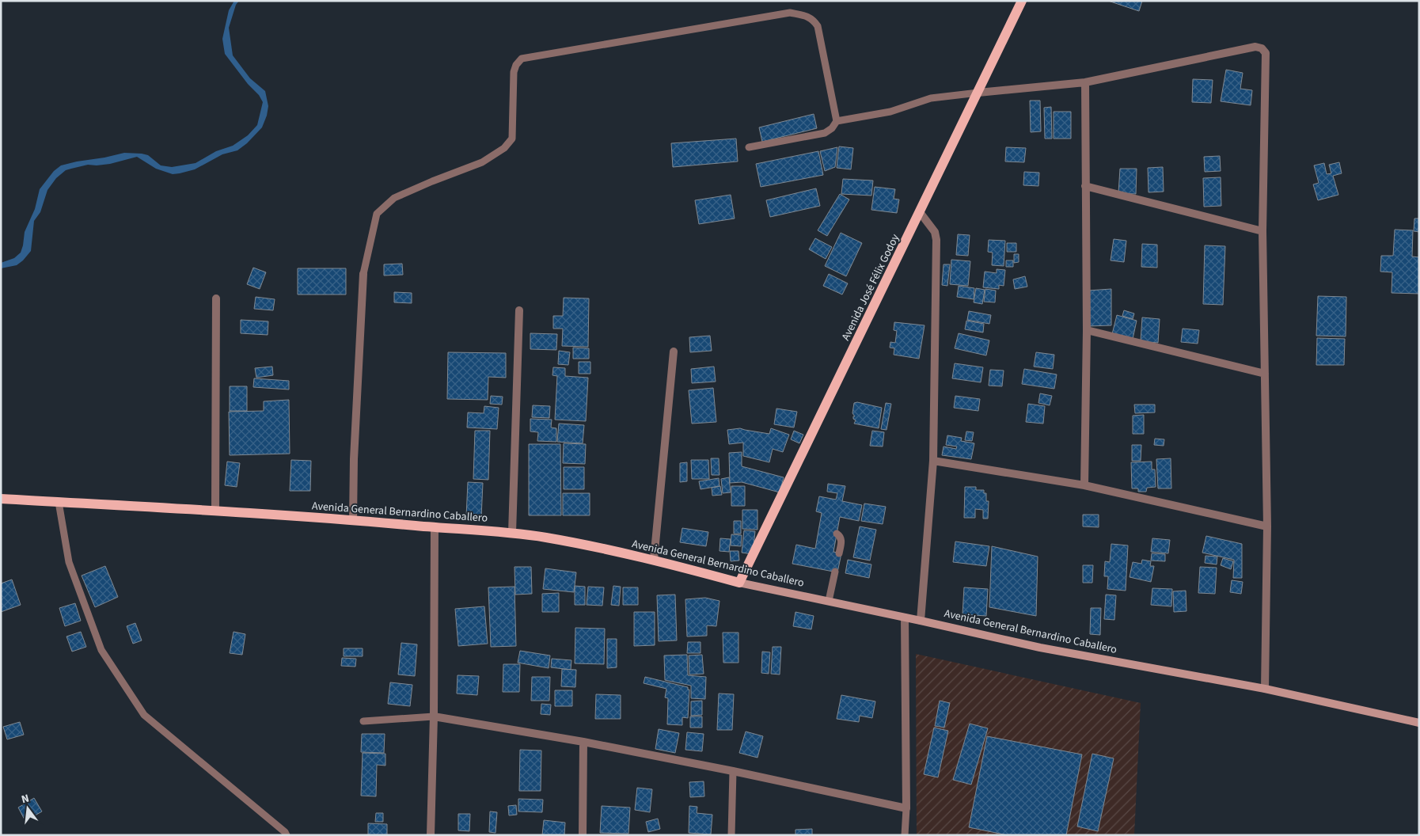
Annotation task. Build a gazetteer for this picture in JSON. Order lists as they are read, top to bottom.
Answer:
{
  "streets": {
    "main road": ["Avenida José Félix Godoy", "Avenida General Bernardino Caballero"]
  },
  "crossings": [
    ["Avenida José Félix Godoy", "Avenida General Bernardino Caballero"]
  ],
  "north": "top"
}
